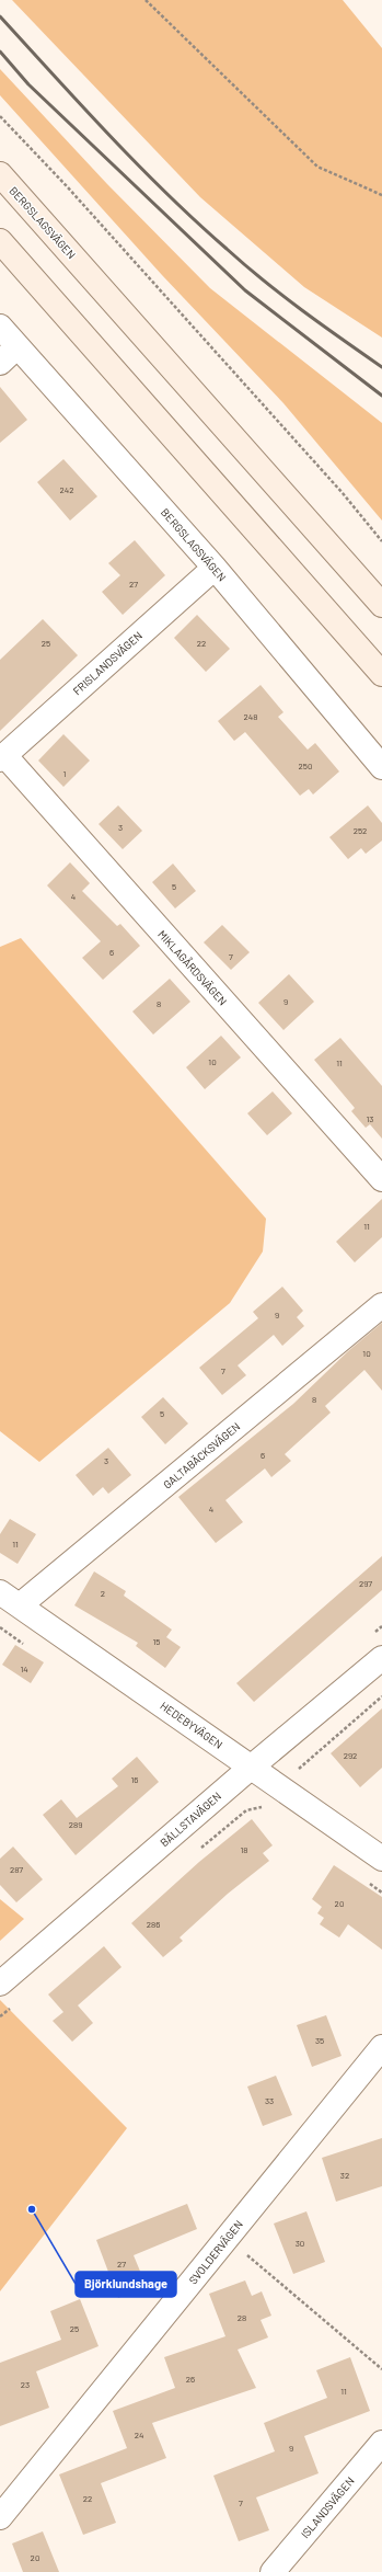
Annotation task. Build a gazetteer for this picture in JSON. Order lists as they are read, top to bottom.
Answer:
{
  "streets": {
    "main road": ["BERGSLAGSVÄGEN"],
    "street": [
      "FRISLANDSVÄGEN",
      "MIKLAGÅRDSVÄGEN",
      "GALTABÄCKSVÄGEN",
      "HEDEBYVÄGEN",
      "BÄLLSTAVÄGEN",
      "SVOLDERVÄGEN",
      "ISLANDSVÄGEN"
    ]
  },
  "crossings": [
    ["BERGSLAGSVÄGEN", "FRISLANDSVÄGEN"],
    ["FRISLANDSVÄGEN", "MIKLAGÅRDSVÄGEN"],
    ["GALTABÄCKSVÄGEN", "HEDEBYVÄGEN"],
    ["HEDEBYVÄGEN", "BÄLLSTAVÄGEN"]
  ],
  "places": ["Björklundshage"],
  "house_numbers": [
    "242",
    "27",
    "25",
    "22",
    "248",
    "250",
    "1",
    "3",
    "252",
    "5",
    "4",
    "6",
    "7",
    "9",
    "8",
    "10",
    "11",
    "13",
    "11",
    "9",
    "10",
    "7",
    "8",
    "5",
    "6",
    "3",
    "4",
    "11",
    "297",
    "2",
    "15",
    "14",
    "292",
    "16",
    "289",
    "18",
    "287",
    "20",
    "286",
    "35",
    "33",
    "32",
    "30",
    "27",
    "28",
    "25",
    "26",
    "23",
    "11",
    "24",
    "9",
    "22",
    "7",
    "20"
  ]
}
